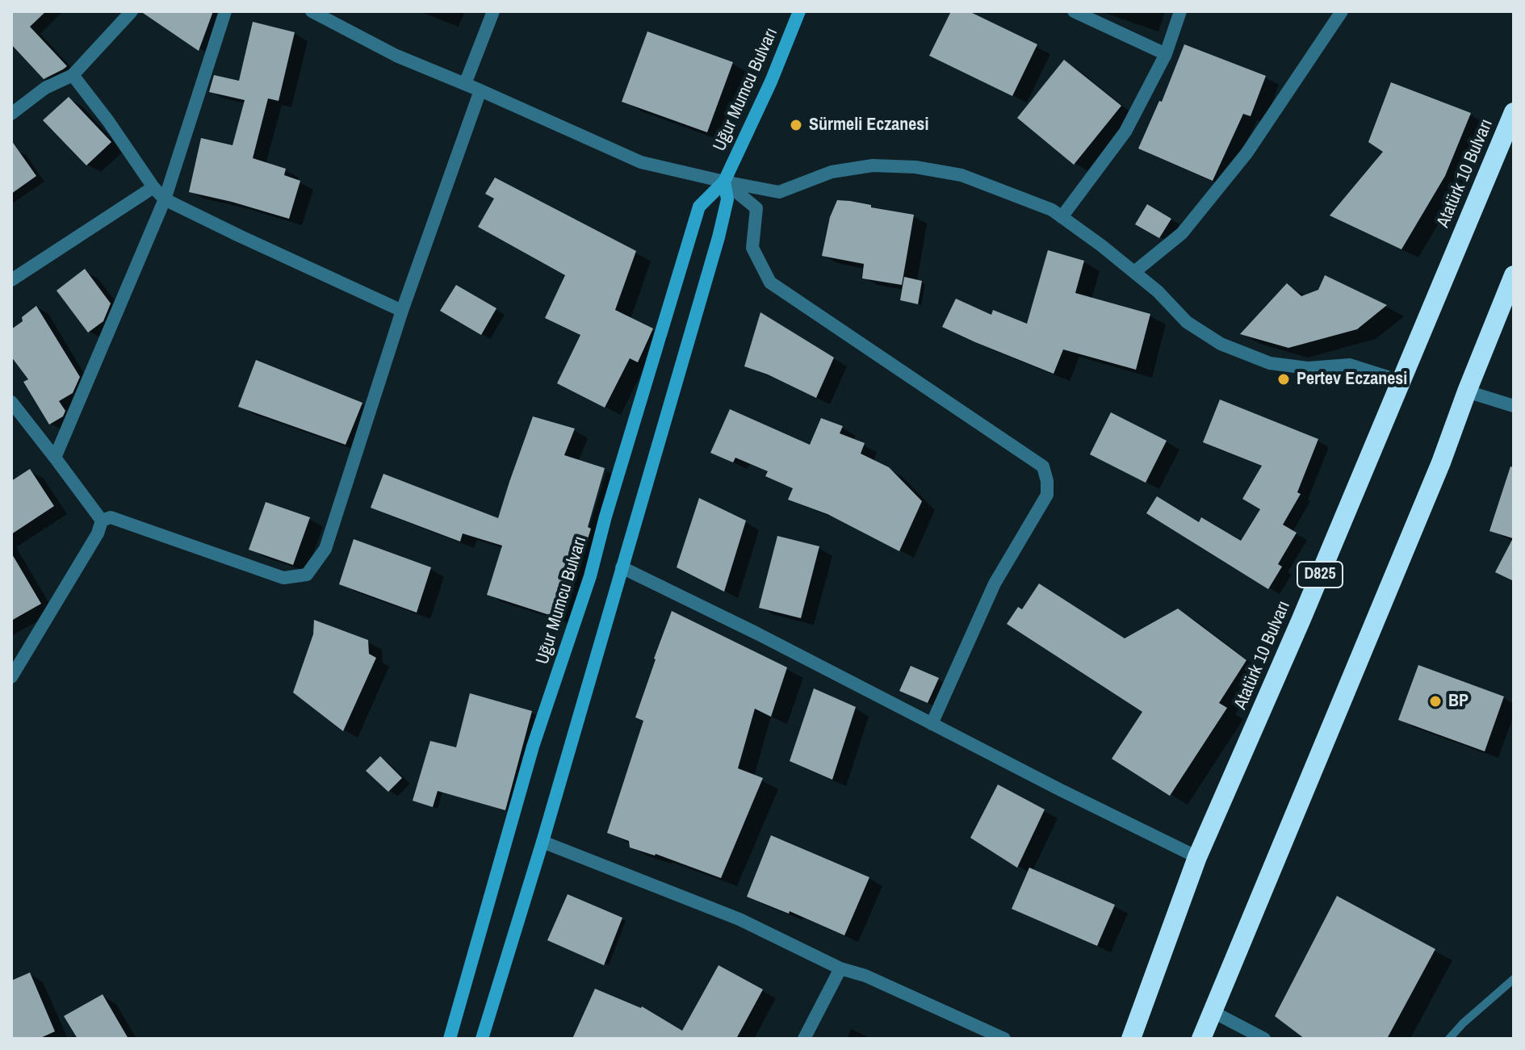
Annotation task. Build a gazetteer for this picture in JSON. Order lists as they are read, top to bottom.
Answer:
{
  "streets": {
    "highway": ["Atatürk 10 Bulvarı", "D825"],
    "street": ["Uğur Mumcu Bulvarı"]
  },
  "places": ["Sürmeli Eczanesi", "Pertev Eczanesi", "BP"]
}
